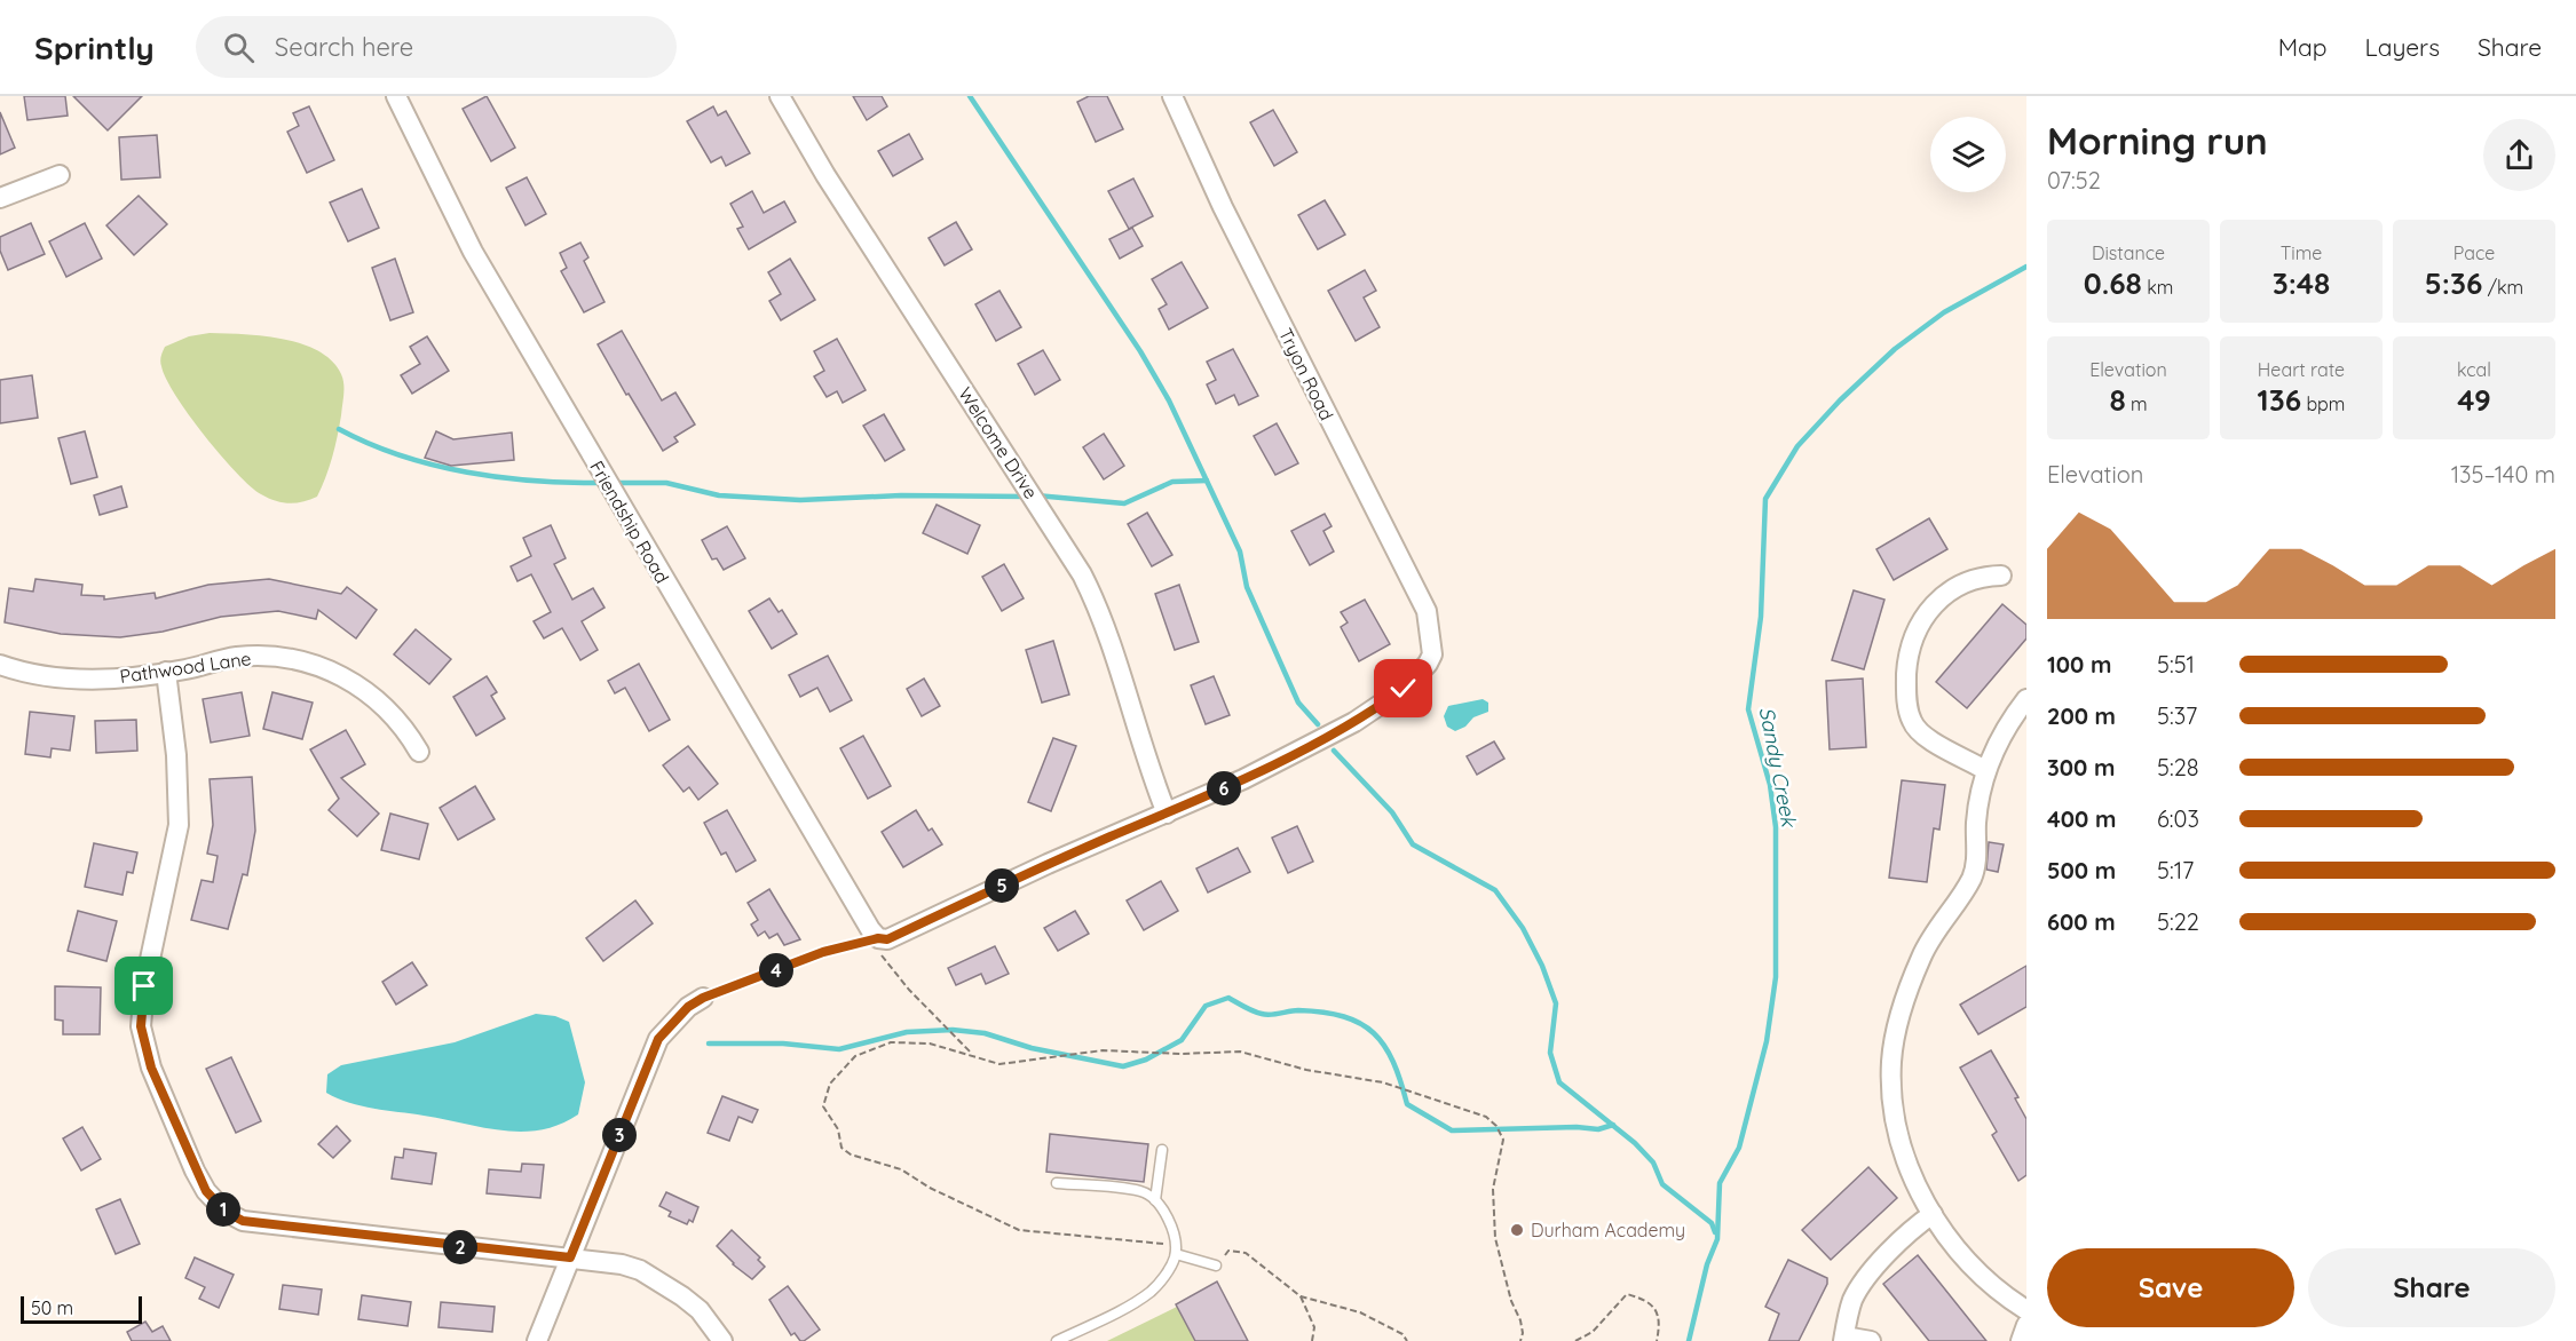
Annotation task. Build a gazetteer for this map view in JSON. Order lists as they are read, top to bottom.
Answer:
{
  "streets": {
    "street": [
      "Tryon Road",
      "Welcome Drive",
      "Friendship Road",
      "Pathwood Lane"
    ]
  },
  "crossings": [
    ["Tryon Road", "Welcome Drive"]
  ],
  "water": ["Sandy Creek"],
  "places": ["Durham Academy"],
  "scale_bar": "50 m",
  "page": {
    "header": "Sprintly",
    "search": "Search here",
    "nav": ["Map", "Layers", "Share"],
    "heading": ["Morning run", "07:52"],
    "stats": [
      ["Distance", "0.68 km"],
      ["Time", "3:48"],
      ["Pace", "5:36 /km"],
      ["Elevation", "8 m"],
      ["Heart rate", "136 bpm"],
      ["kcal", "49"]
    ],
    "chart": ["Elevation", "135–140 m"],
    "list": [
      {
        "name": "100 m",
        "note": "5:51"
      },
      {
        "name": "200 m",
        "note": "5:37"
      },
      {
        "name": "300 m",
        "note": "5:28"
      },
      {
        "name": "400 m",
        "note": "6:03"
      },
      {
        "name": "500 m",
        "note": "5:17"
      },
      {
        "name": "600 m",
        "note": "5:22"
      }
    ],
    "pins": [
      "6",
      "5",
      "4",
      "3",
      "1",
      "2"
    ],
    "buttons": ["Save", "Share"],
    "scale": "50 m"
  }
}
